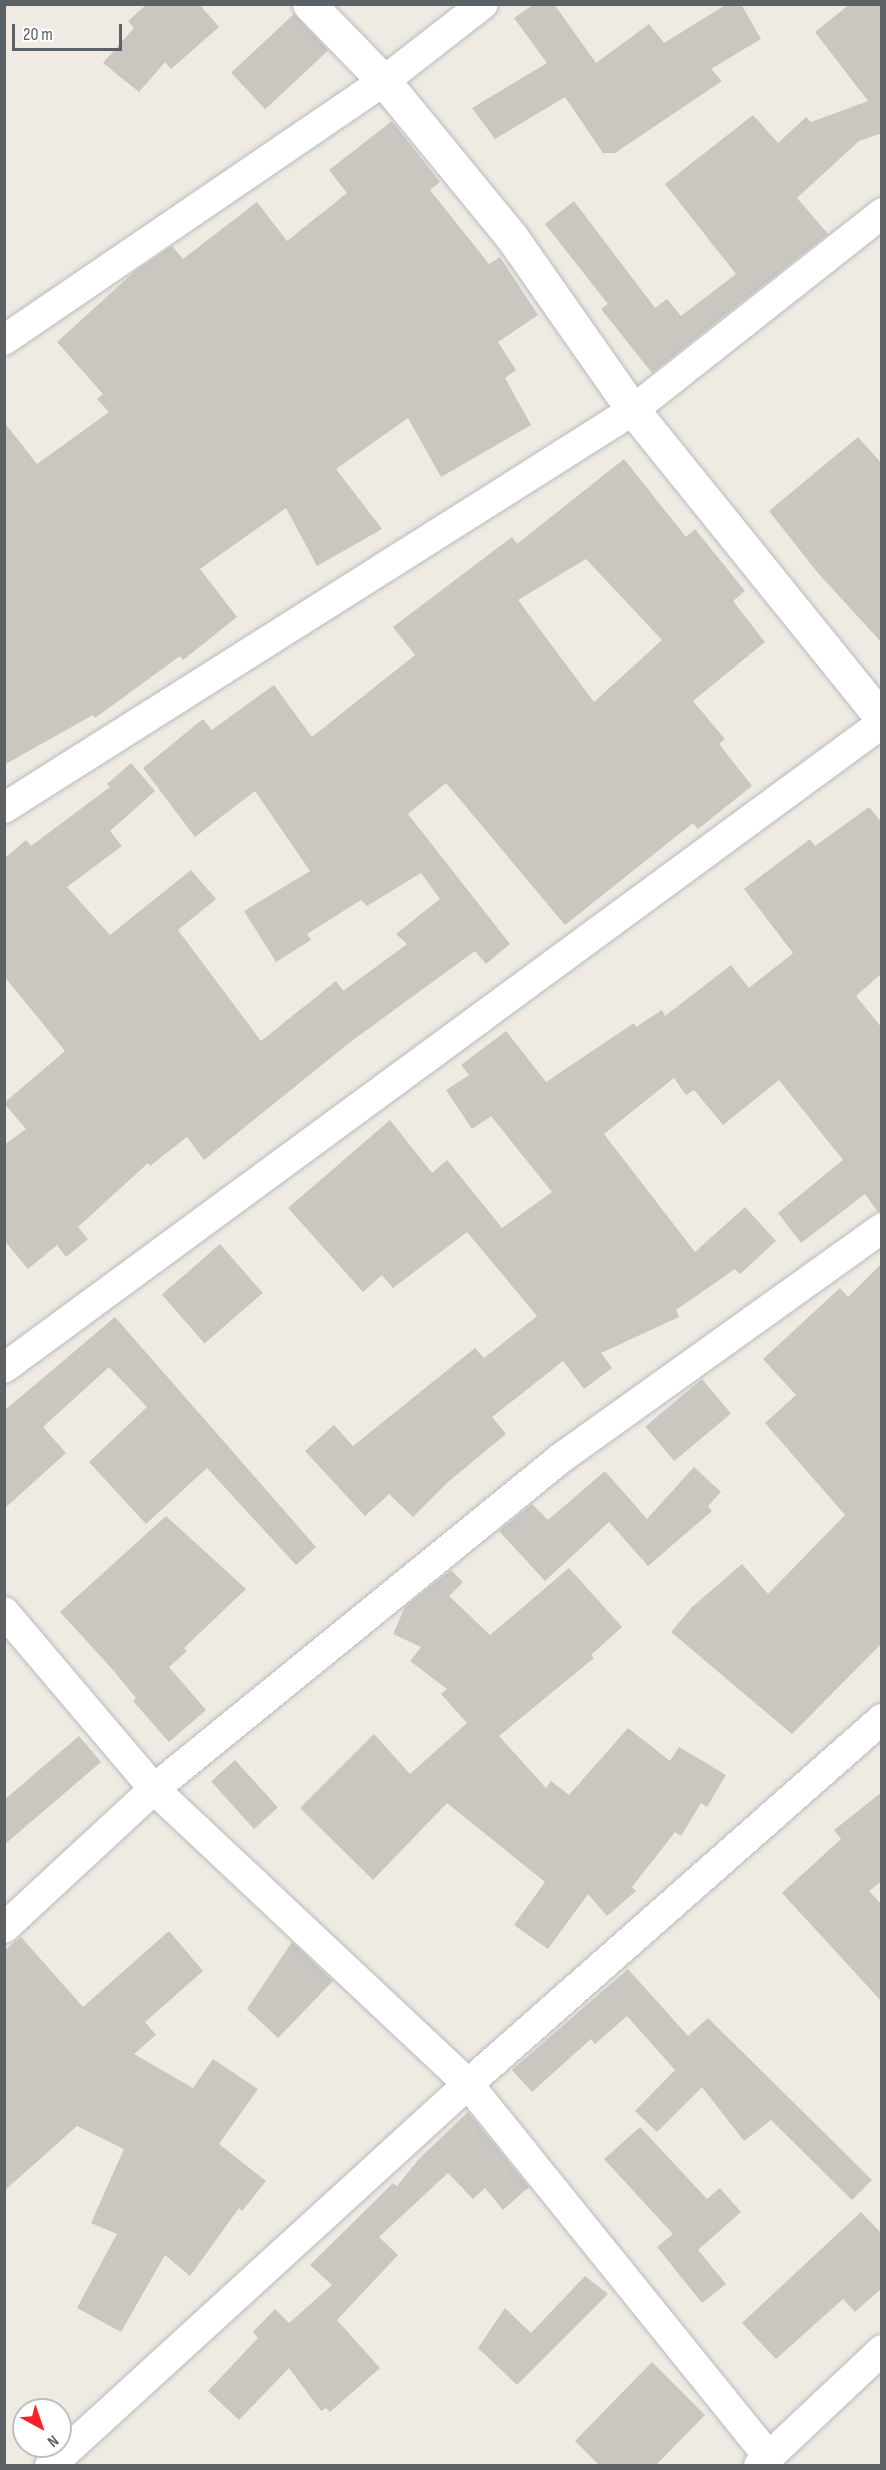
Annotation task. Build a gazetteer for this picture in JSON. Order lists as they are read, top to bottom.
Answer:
{
  "scale_bar": "20 m",
  "north": "bottom right"
}
